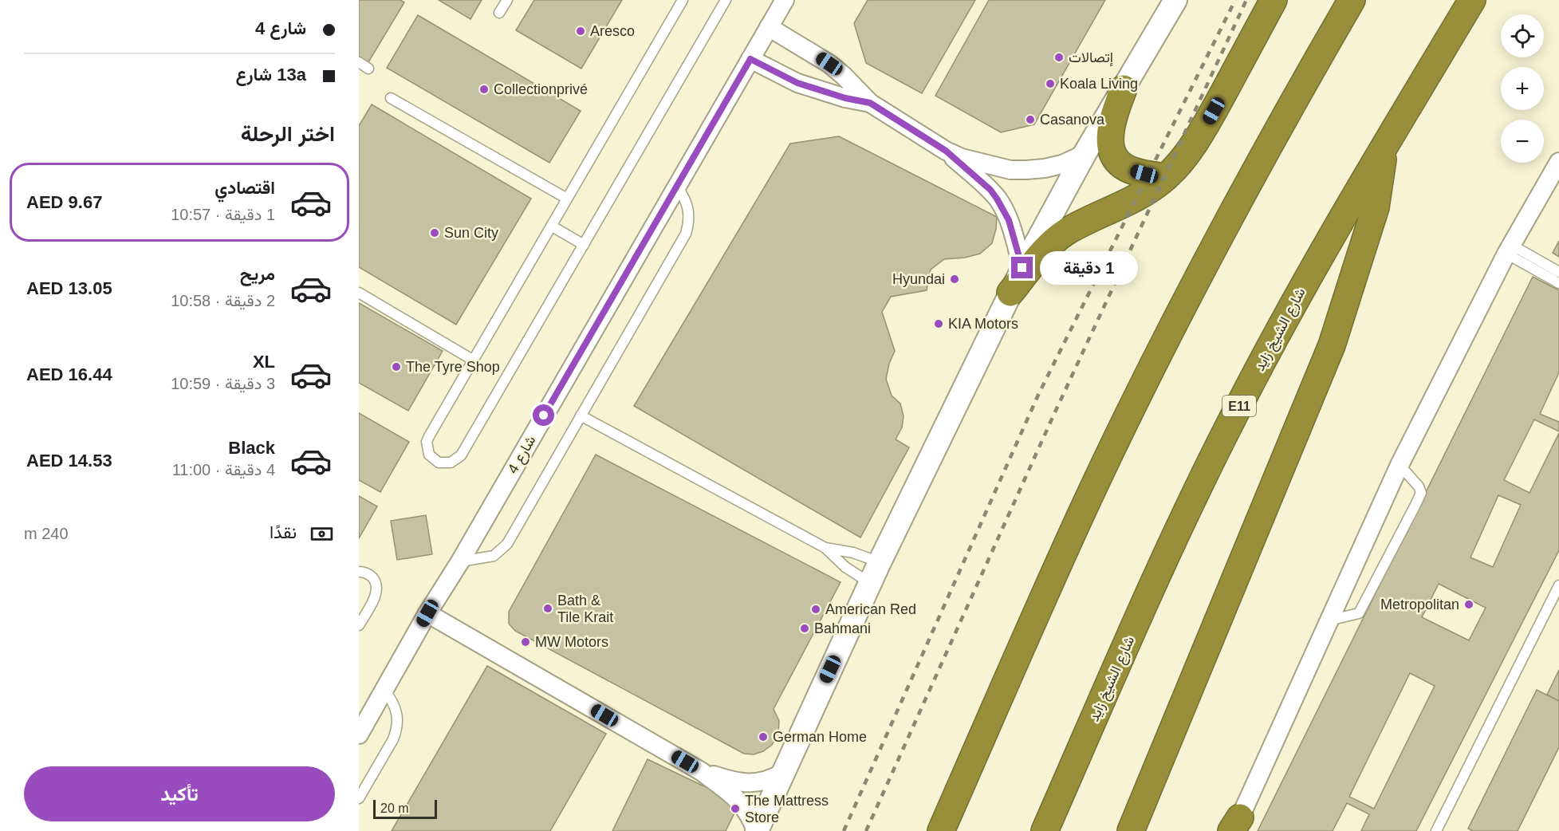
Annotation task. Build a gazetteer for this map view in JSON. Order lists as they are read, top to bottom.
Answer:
{
  "streets": {
    "highway": ["شارع الشيخ زايد", "E11"],
    "street": ["شارع 4"]
  },
  "places": [
    "Aresco",
    "إتصالات",
    "Koala Living",
    "Collectionprivé",
    "Casanova",
    "Sun City",
    "Hyundai",
    "KIA Motors",
    "The Tyre Shop",
    "Metropolitan",
    "Bath & Tile Krait",
    "American Red",
    "Bahmani",
    "MW Motors",
    "German Home",
    "The Mattress Store"
  ],
  "scale_bar": "20 m",
  "page": {
    "banner": ["شارع 4", "13a شارع"],
    "map_buttons": ["+", "−"],
    "heading": "اختر الرحلة",
    "list": [
      {
        "name": "اقتصادي",
        "note": "1 دقيقة · 10:57",
        "value": "AED 9.67"
      },
      {
        "name": "مريح",
        "note": "2 دقيقة · 10:58",
        "value": "AED 13.05"
      },
      {
        "name": "XL",
        "note": "3 دقيقة · 10:59",
        "value": "AED 16.44"
      },
      {
        "name": "Black",
        "note": "4 دقيقة · 11:00",
        "value": "AED 14.53"
      }
    ],
    "bubble": "1 دقيقة",
    "pay": ["نقدًا", "240 m"],
    "buttons": "تأكيد",
    "scale": "20 m"
  }
}
